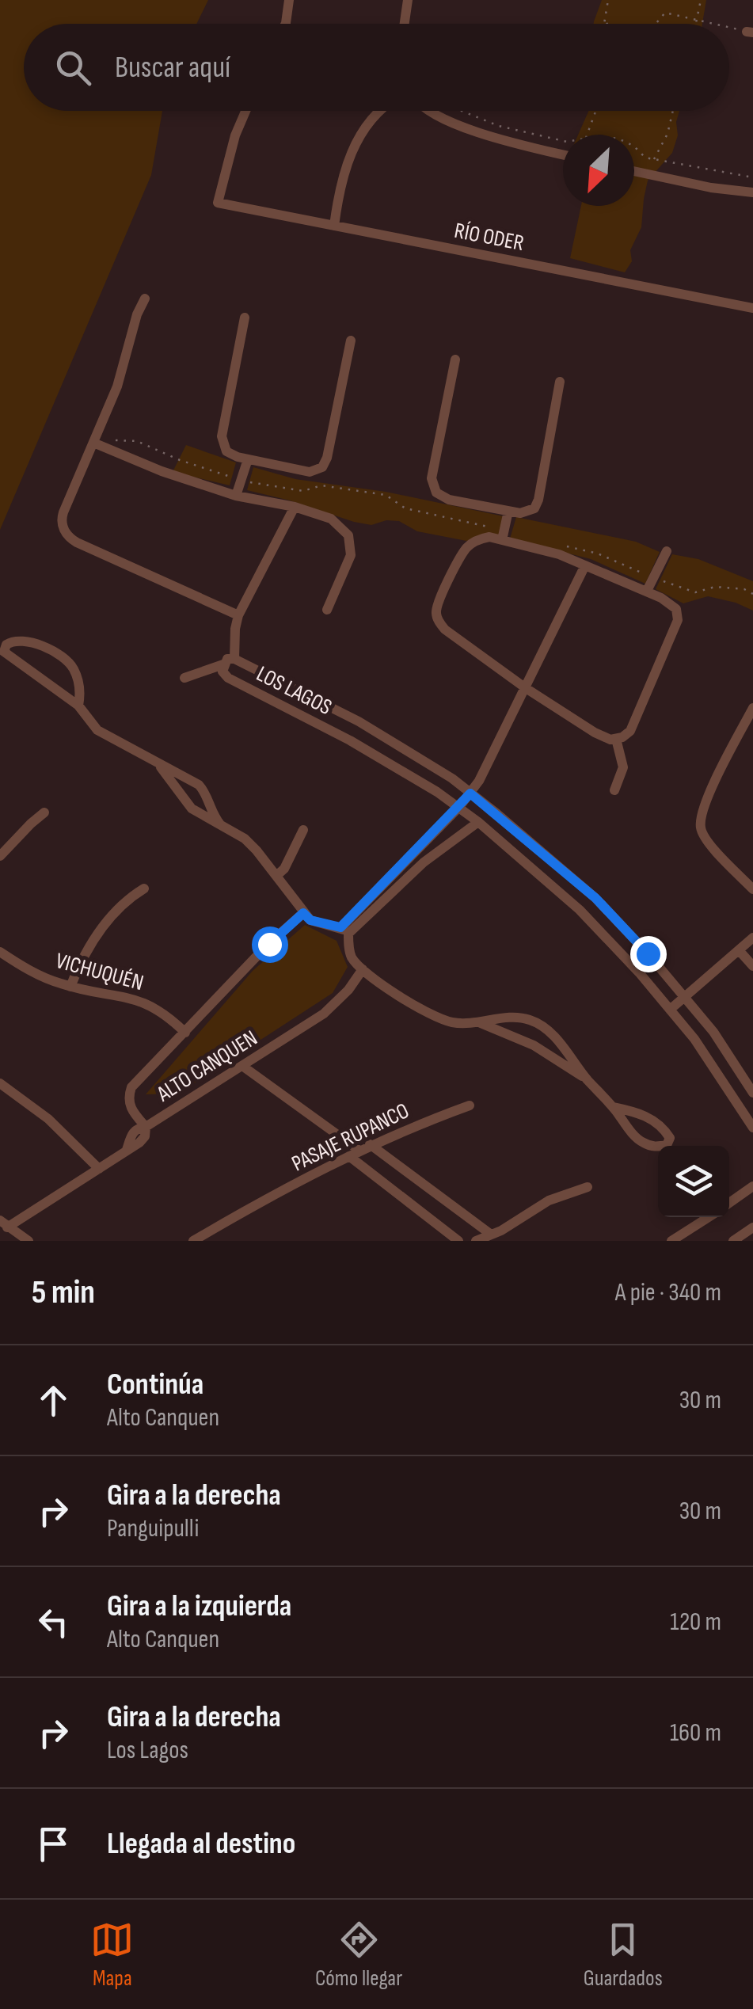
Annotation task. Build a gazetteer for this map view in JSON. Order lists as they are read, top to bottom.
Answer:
{
  "streets": {
    "street": [
      "RÍO ODER",
      "LOS LAGOS",
      "VICHUQUÉN",
      "ALTO CANQUEN",
      "PASAJE RUPANCO"
    ]
  },
  "crossings": [
    ["VICHUQUÉN", "ALTO CANQUEN"]
  ],
  "north": "bottom left",
  "page": {
    "search": "Buscar aquí",
    "heading": ["5 min", "A pie · 340 m"],
    "list": [
      ["Continúa", "Alto Canquen", "30 m"],
      ["Gira a la derecha", "Panguipulli", "30 m"],
      ["Gira a la izquierda", "Alto Canquen", "120 m"],
      ["Gira a la derecha", "Los Lagos", "160 m"],
      "Llegada al destino"
    ],
    "nav": ["Mapa", "Cómo llegar", "Guardados"]
  }
}
